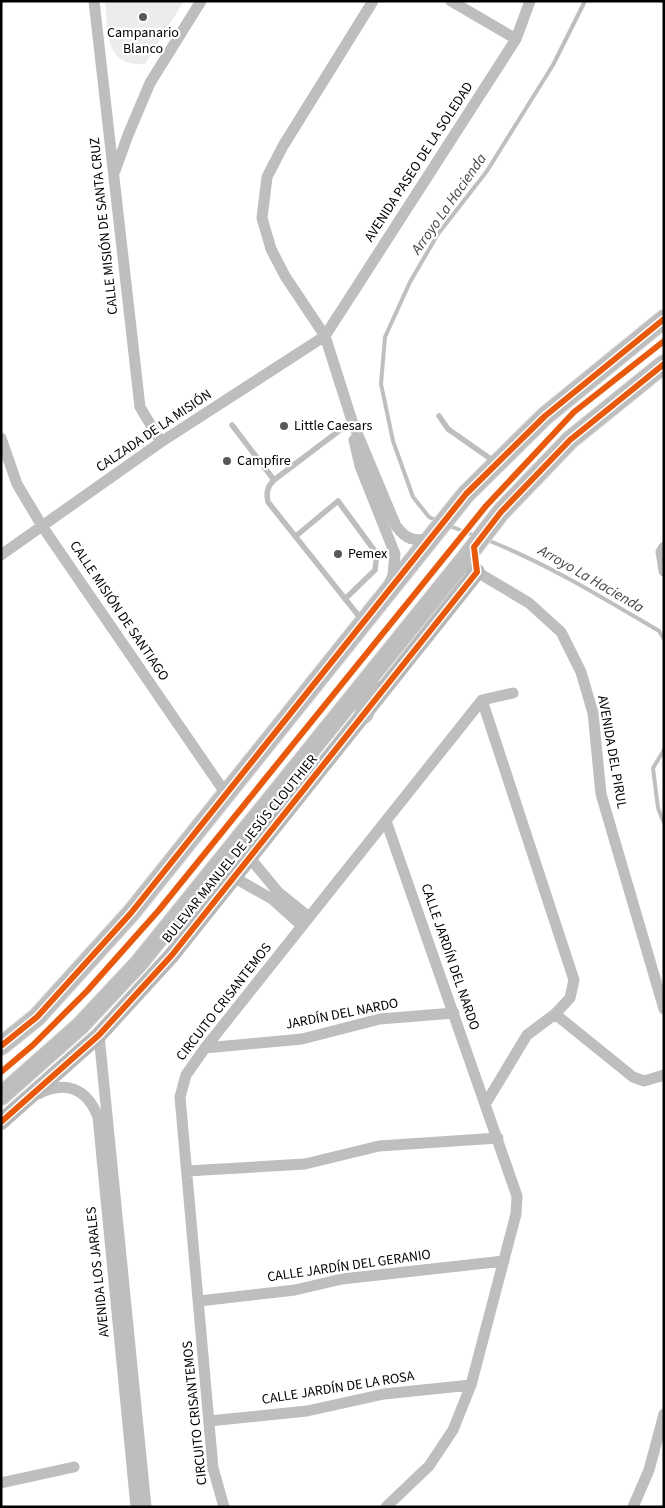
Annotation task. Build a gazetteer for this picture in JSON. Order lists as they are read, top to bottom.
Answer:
{
  "streets": {
    "street": [
      "AVENIDA PASEO DE LA SOLEDAD",
      "CALLE MISIÓN DE SANTA CRUZ",
      "CALZADA DE LA MISIÓN",
      "CALLE MISIÓN DE SANTIAGO",
      "AVENIDA DEL PIRUL",
      "BULEVAR MANUEL DE JESÚS CLOUTHIER",
      "CALLE JARDÍN DEL NARDO",
      "CIRCUITO CRISANTEMOS",
      "JARDÍN DEL NARDO",
      "CALLE JARDÍN DEL GERANIO",
      "AVENIDA LOS JARALES",
      "CALLE JARDÍN DE LA ROSA"
    ]
  },
  "crossings": [
    ["AVENIDA PASEO DE LA SOLEDAD", "CALZADA DE LA MISIÓN"],
    ["CALLE MISIÓN DE SANTA CRUZ", "CALZADA DE LA MISIÓN"],
    ["CALZADA DE LA MISIÓN", "CALLE MISIÓN DE SANTIAGO"],
    ["AVENIDA DEL PIRUL", "BULEVAR MANUEL DE JESÚS CLOUTHIER"],
    ["BULEVAR MANUEL DE JESÚS CLOUTHIER", "AVENIDA LOS JARALES"],
    ["CALLE JARDÍN DEL NARDO", "CIRCUITO CRISANTEMOS"],
    ["CALLE JARDÍN DEL NARDO", "JARDÍN DEL NARDO"],
    ["CIRCUITO CRISANTEMOS", "JARDÍN DEL NARDO"],
    ["CIRCUITO CRISANTEMOS", "CALLE JARDÍN DEL GERANIO"],
    ["CIRCUITO CRISANTEMOS", "CALLE JARDÍN DE LA ROSA"]
  ],
  "water": ["Arroyo La Hacienda"],
  "places": [
    "Campanario Blanco",
    "Little Caesars",
    "Campfire",
    "Pemex"
  ]
}
